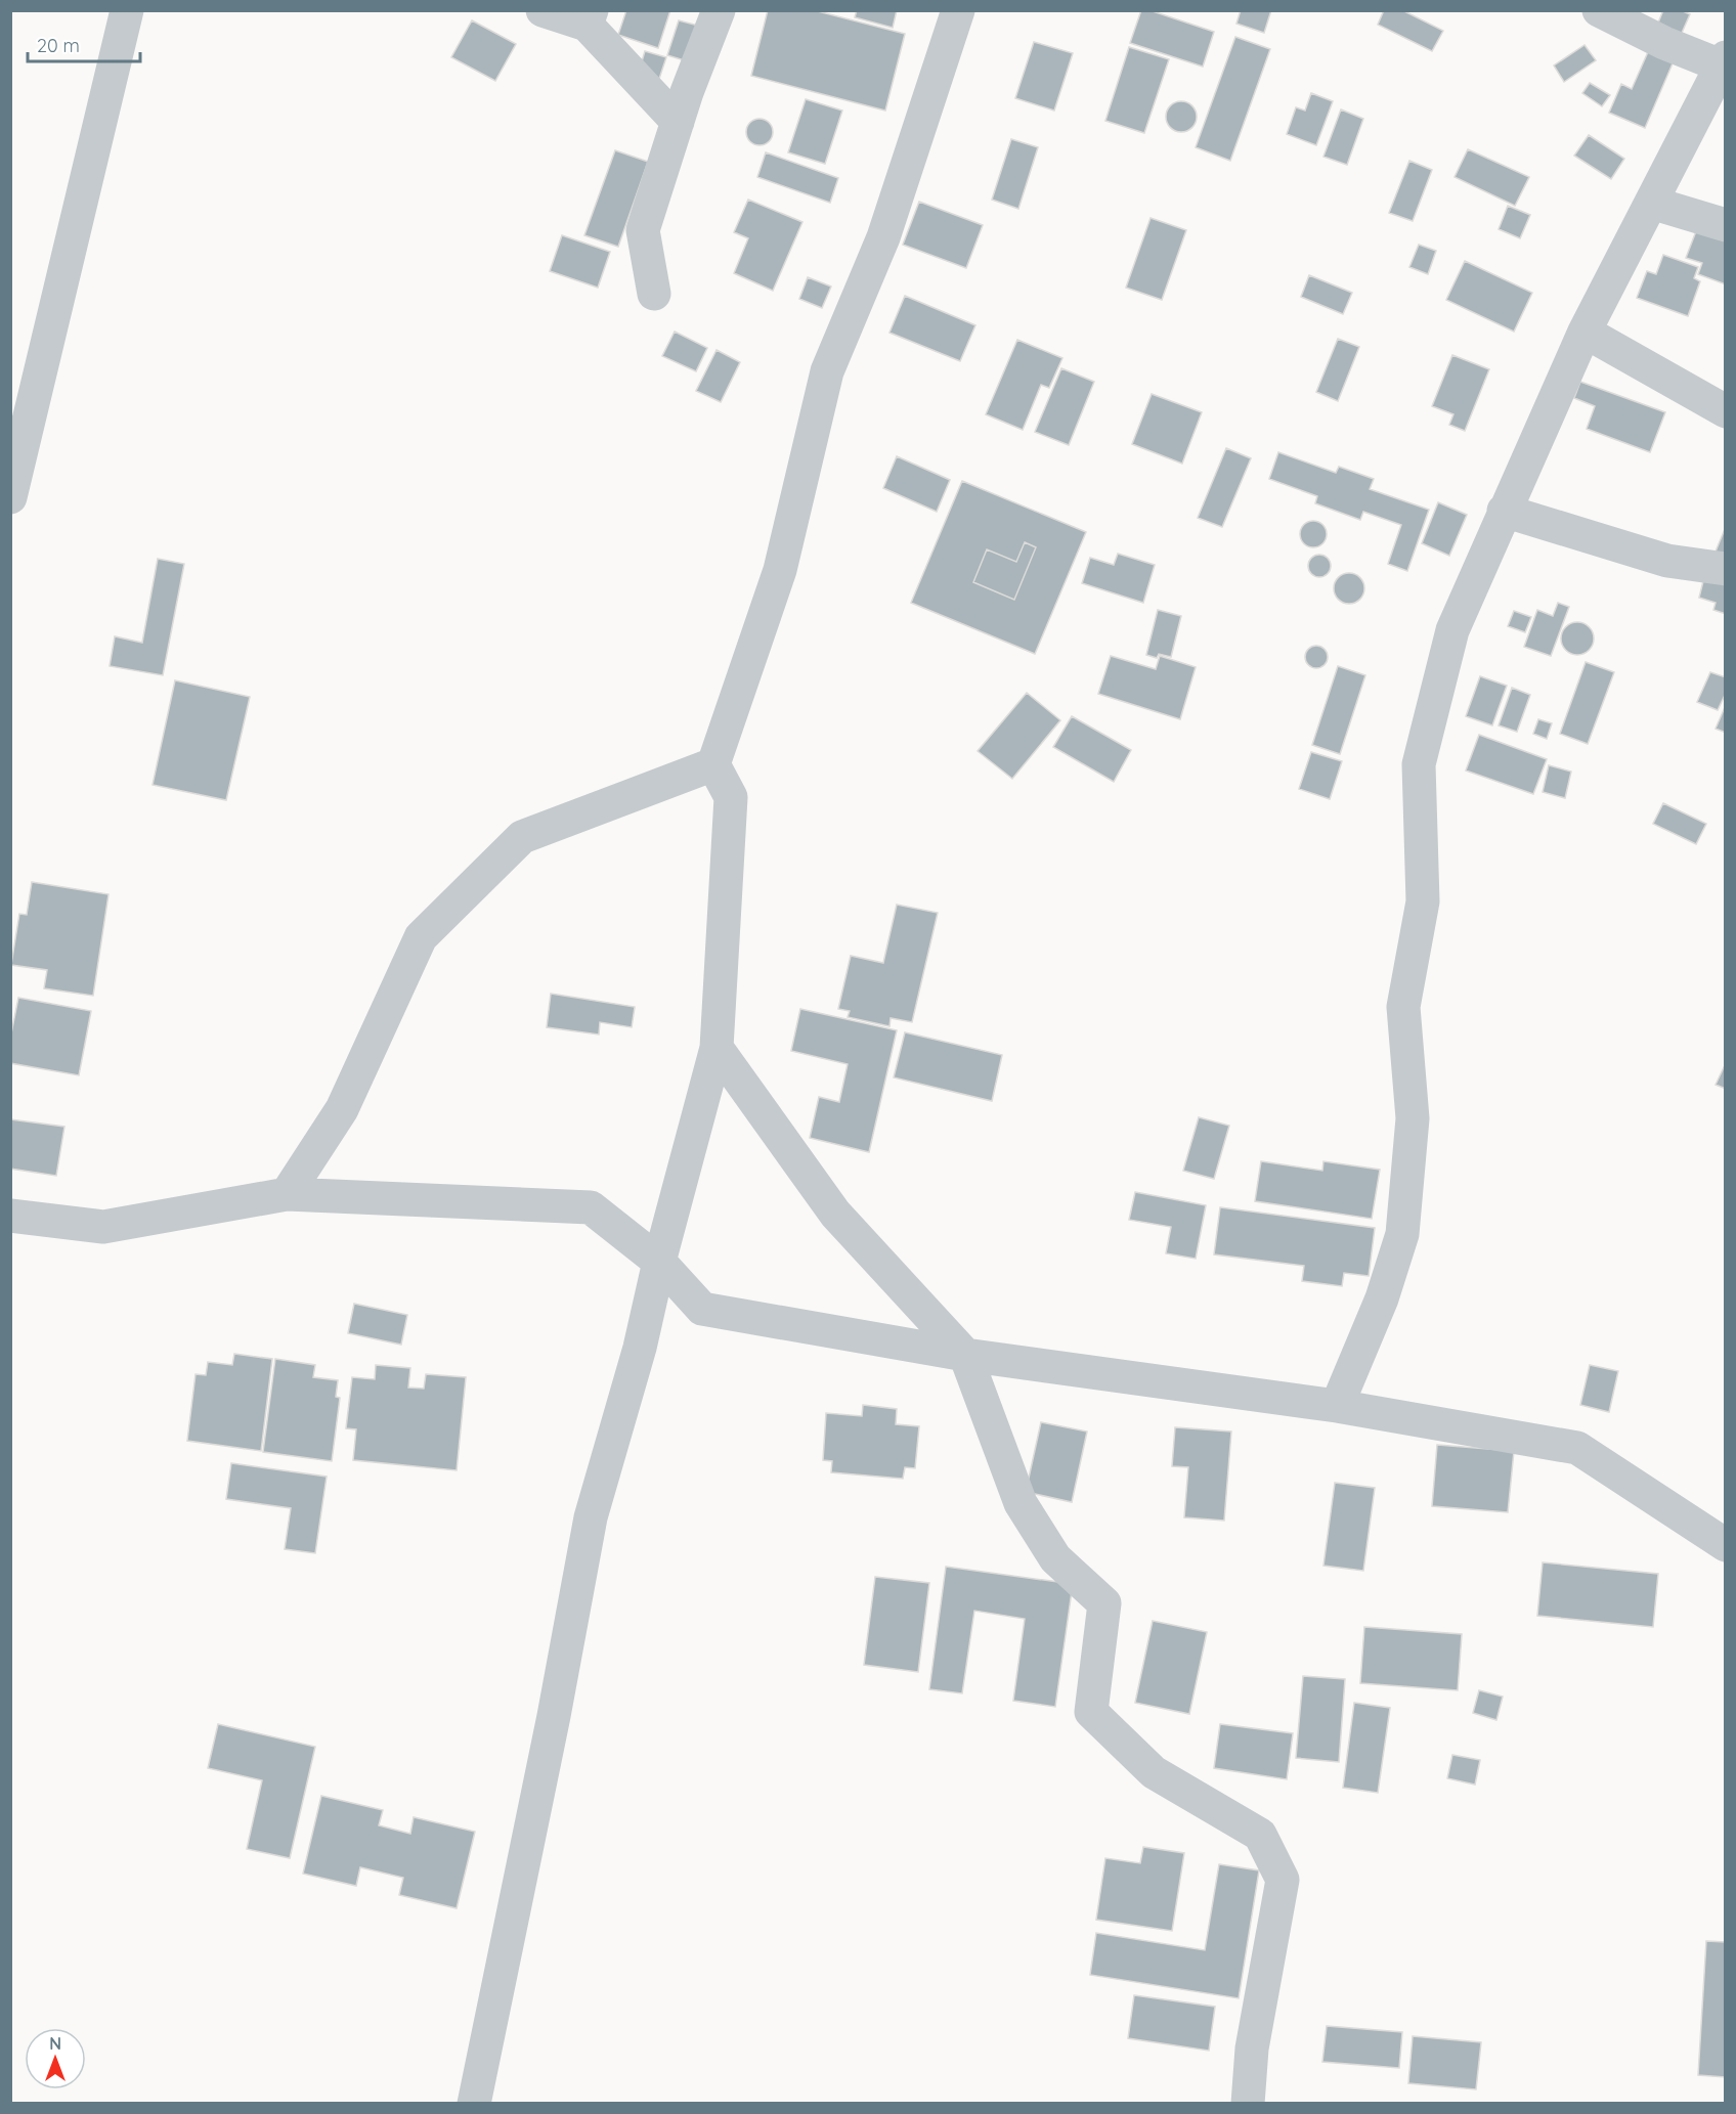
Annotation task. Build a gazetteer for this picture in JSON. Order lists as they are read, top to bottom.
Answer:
{
  "scale_bar": "20 m",
  "north": "top"
}
